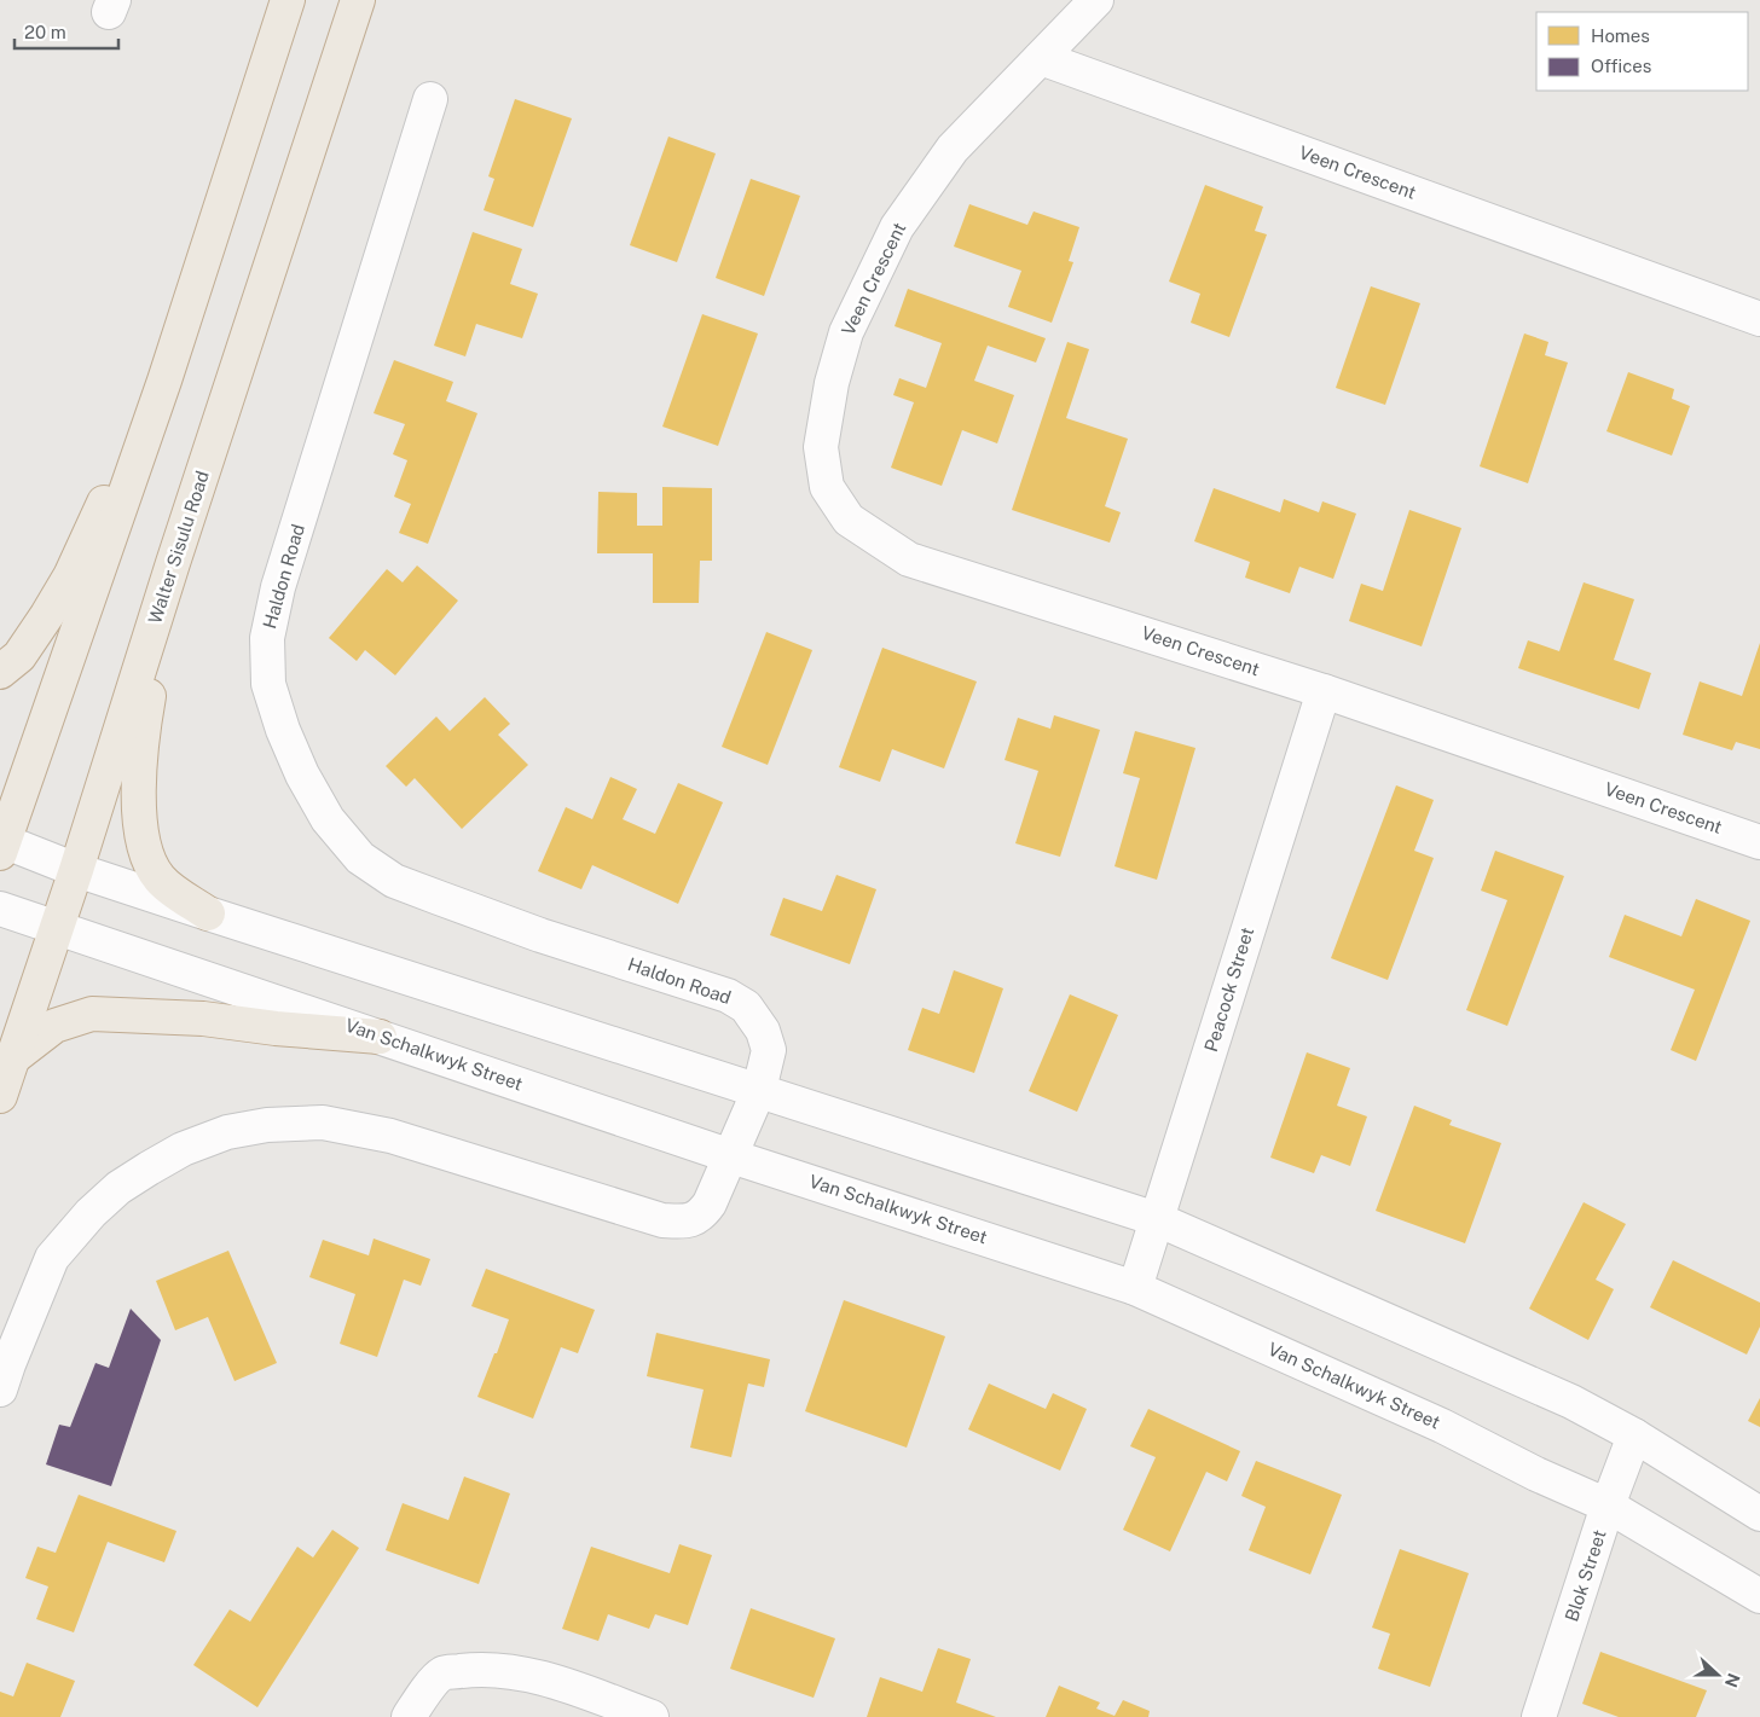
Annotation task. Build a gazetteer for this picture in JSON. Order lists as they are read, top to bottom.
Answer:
{
  "streets": {
    "highway": ["Walter Sisulu Road"],
    "street": [
      "Veen Crescent",
      "Haldon Road",
      "Peacock Street",
      "Van Schalkwyk Street",
      "Blok Street"
    ]
  },
  "crossings": [
    ["Veen Crescent", "Peacock Street"],
    ["Walter Sisulu Road", "Van Schalkwyk Street"],
    ["Haldon Road", "Van Schalkwyk Street"],
    ["Peacock Street", "Van Schalkwyk Street"],
    ["Van Schalkwyk Street", "Blok Street"]
  ],
  "legend": ["Homes", "Offices"],
  "scale_bar": "20 m",
  "north": "right"
}
